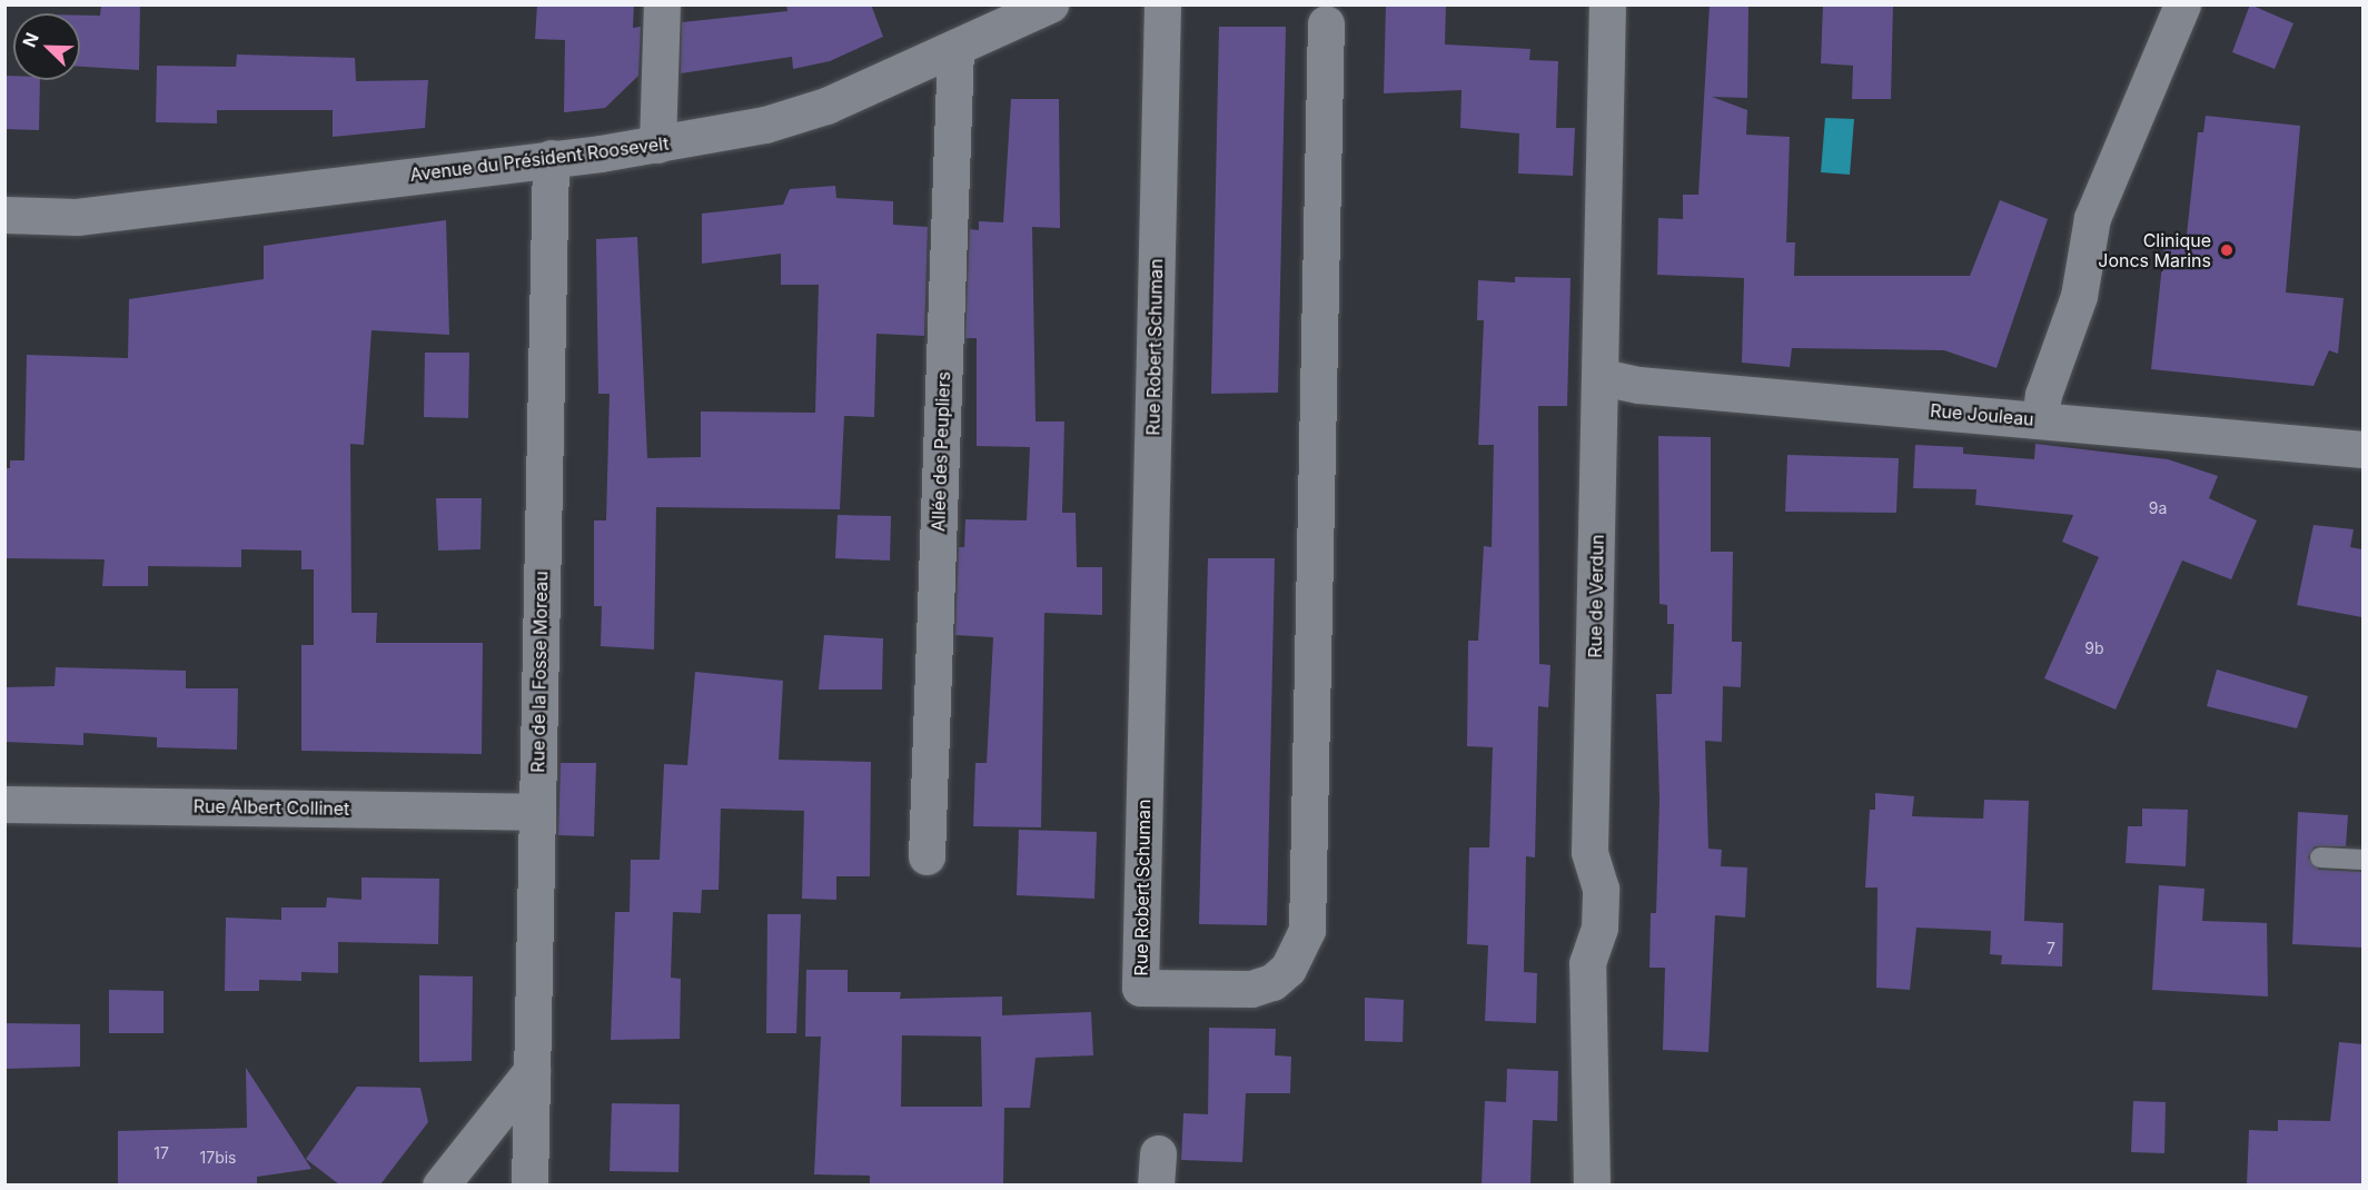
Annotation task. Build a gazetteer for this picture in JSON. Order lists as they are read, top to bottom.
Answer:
{
  "streets": {
    "street": [
      "Avenue du Président Roosevelt",
      "Rue Robert Schuman",
      "Rue Jouleau",
      "Allée des Peupliers",
      "Rue de Verdun",
      "Rue de la Fosse Moreau",
      "Rue Albert Collinet"
    ]
  },
  "crossings": [
    ["Avenue du Président Roosevelt", "Allée des Peupliers"],
    ["Avenue du Président Roosevelt", "Rue de la Fosse Moreau"],
    ["Rue Jouleau", "Rue de Verdun"],
    ["Rue de la Fosse Moreau", "Rue Albert Collinet"]
  ],
  "places": ["Clinique Joncs Marins"],
  "house_numbers": [
    "9a",
    "9b",
    "7",
    "17",
    "17bis"
  ],
  "north": "top left"
}
